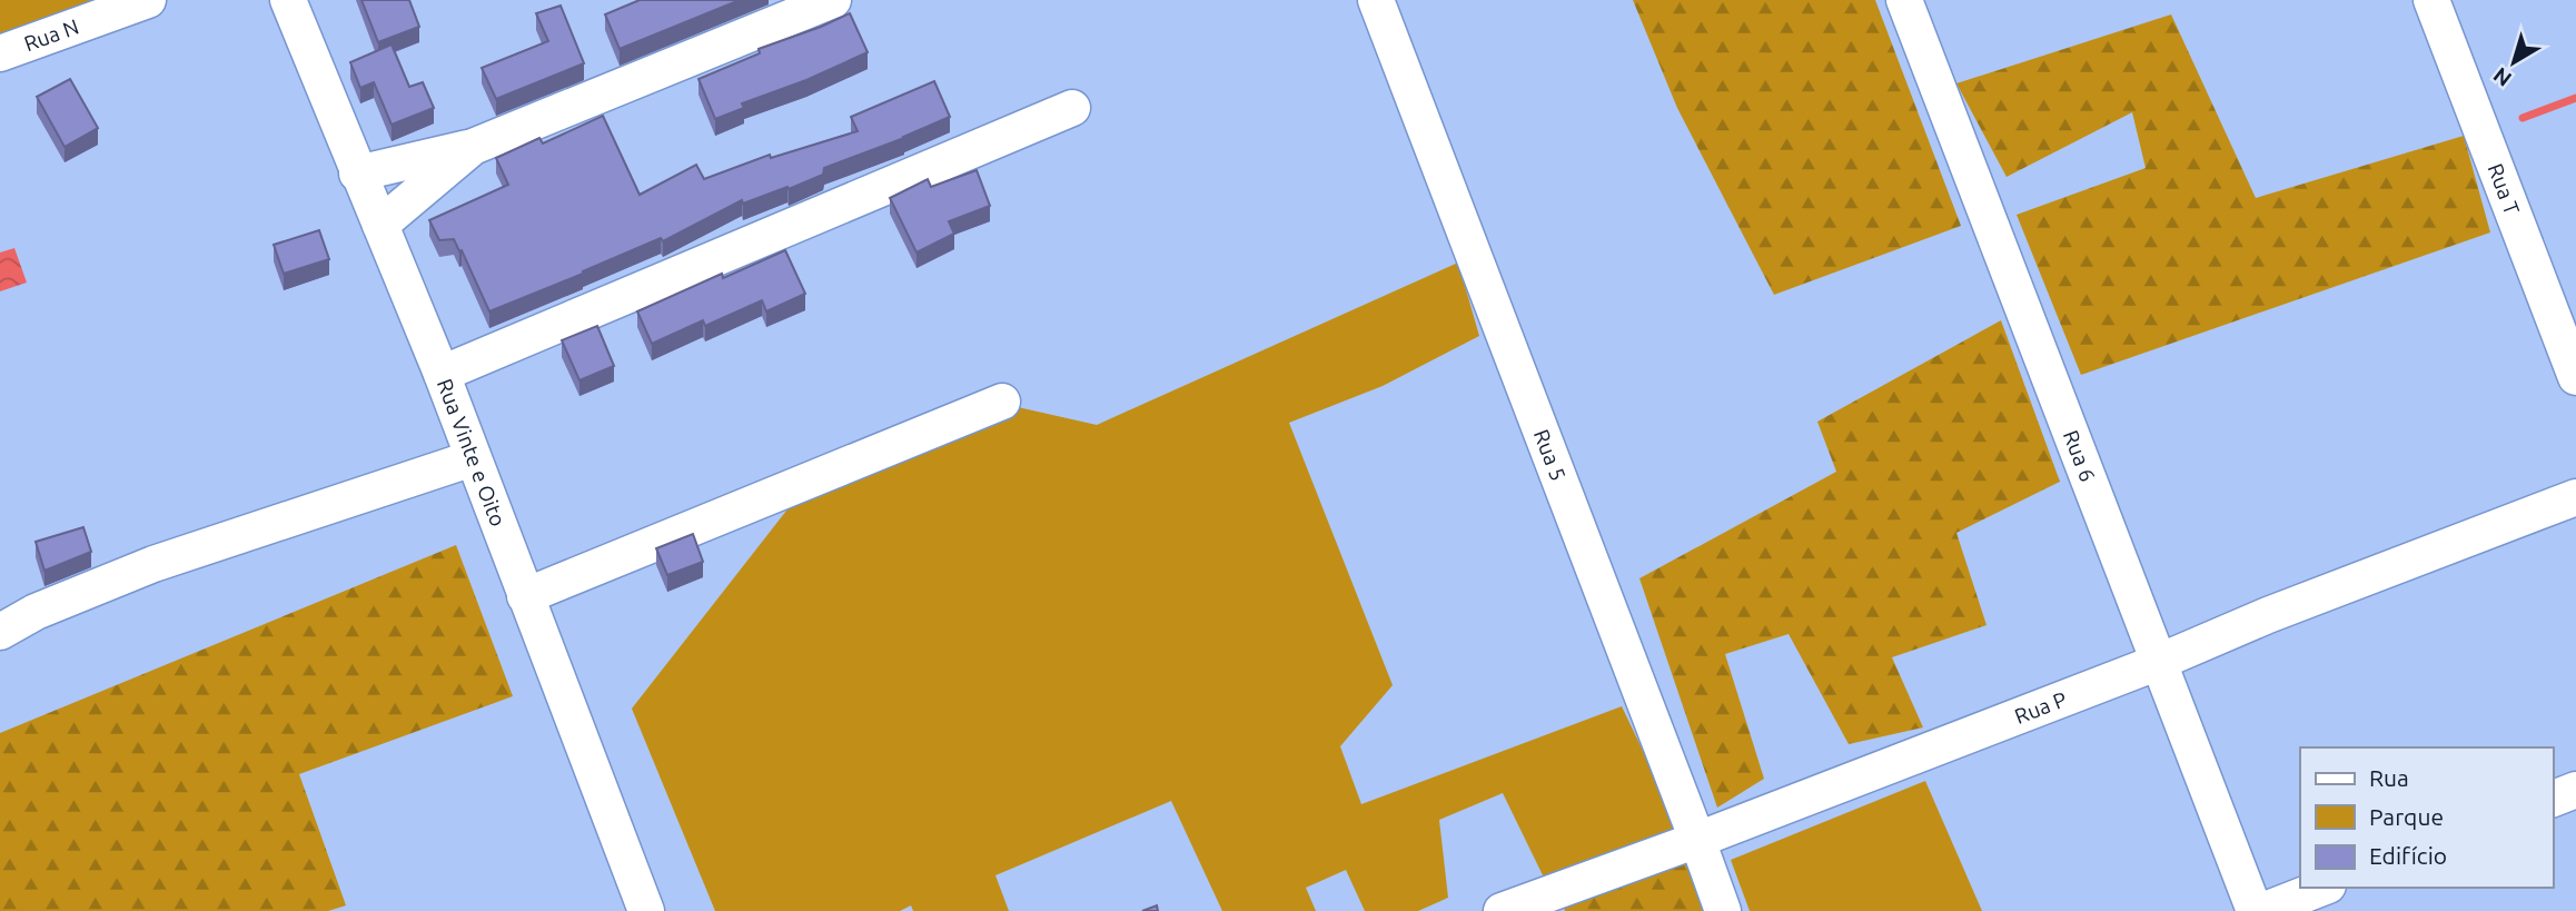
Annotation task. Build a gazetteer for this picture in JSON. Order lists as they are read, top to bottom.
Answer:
{
  "streets": {
    "street": [
      "Rua N",
      "Rua T",
      "Rua Vinte e Oito",
      "Rua 5",
      "Rua 6",
      "Rua P"
    ]
  },
  "crossings": [
    ["Rua 5", "Rua P"],
    ["Rua 6", "Rua P"]
  ],
  "legend": ["Rua", "Parque", "Edifício"],
  "north": "bottom left"
}
